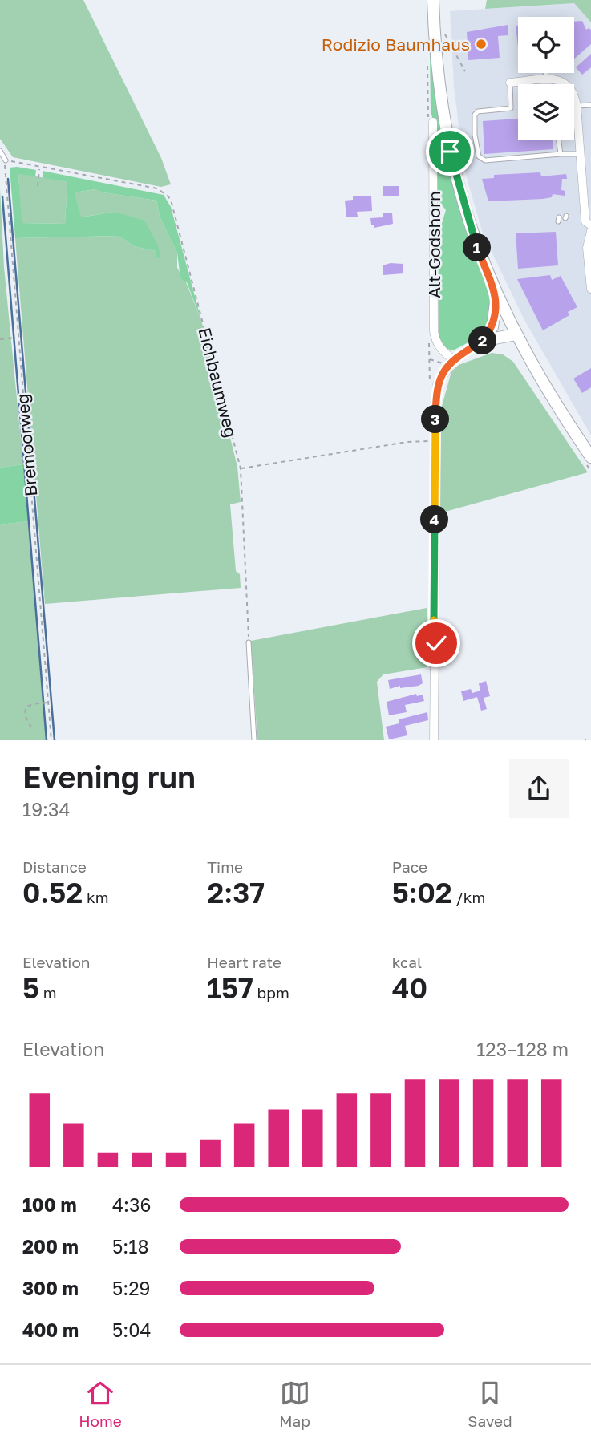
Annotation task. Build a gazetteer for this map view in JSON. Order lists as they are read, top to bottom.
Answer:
{
  "streets": {
    "street": ["Alt-Godshorn"],
    "path": ["Eichbaumweg", "Bremoorweg"]
  },
  "crossings": [
    ["Eichbaumweg", "Bremoorweg"]
  ],
  "places": ["Rodizio Baumhaus"],
  "page": {
    "pins": [
      "1",
      "2",
      "3",
      "4"
    ],
    "heading": ["Evening run", "19:34"],
    "stats": [
      ["Distance", "0.52 km"],
      ["Time", "2:37"],
      ["Pace", "5:02 /km"],
      ["Elevation", "5 m"],
      ["Heart rate", "157 bpm"],
      ["kcal", "40"]
    ],
    "chart": ["Elevation", "123–128 m"],
    "list": [
      {
        "name": "100 m",
        "note": "4:36"
      },
      {
        "name": "200 m",
        "note": "5:18"
      },
      {
        "name": "300 m",
        "note": "5:29"
      },
      {
        "name": "400 m",
        "note": "5:04"
      }
    ],
    "tabs": ["Home", "Map", "Saved"]
  }
}
